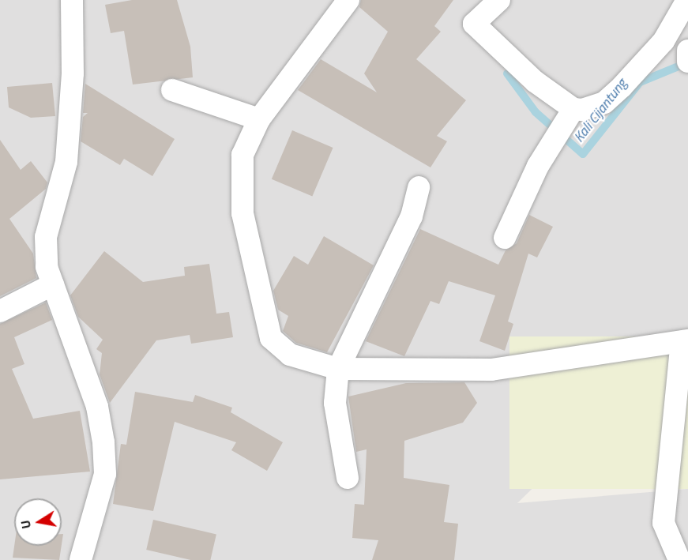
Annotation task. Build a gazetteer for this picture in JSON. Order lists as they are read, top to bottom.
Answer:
{
  "water": ["Kali Cijantung"],
  "north": "left"
}
